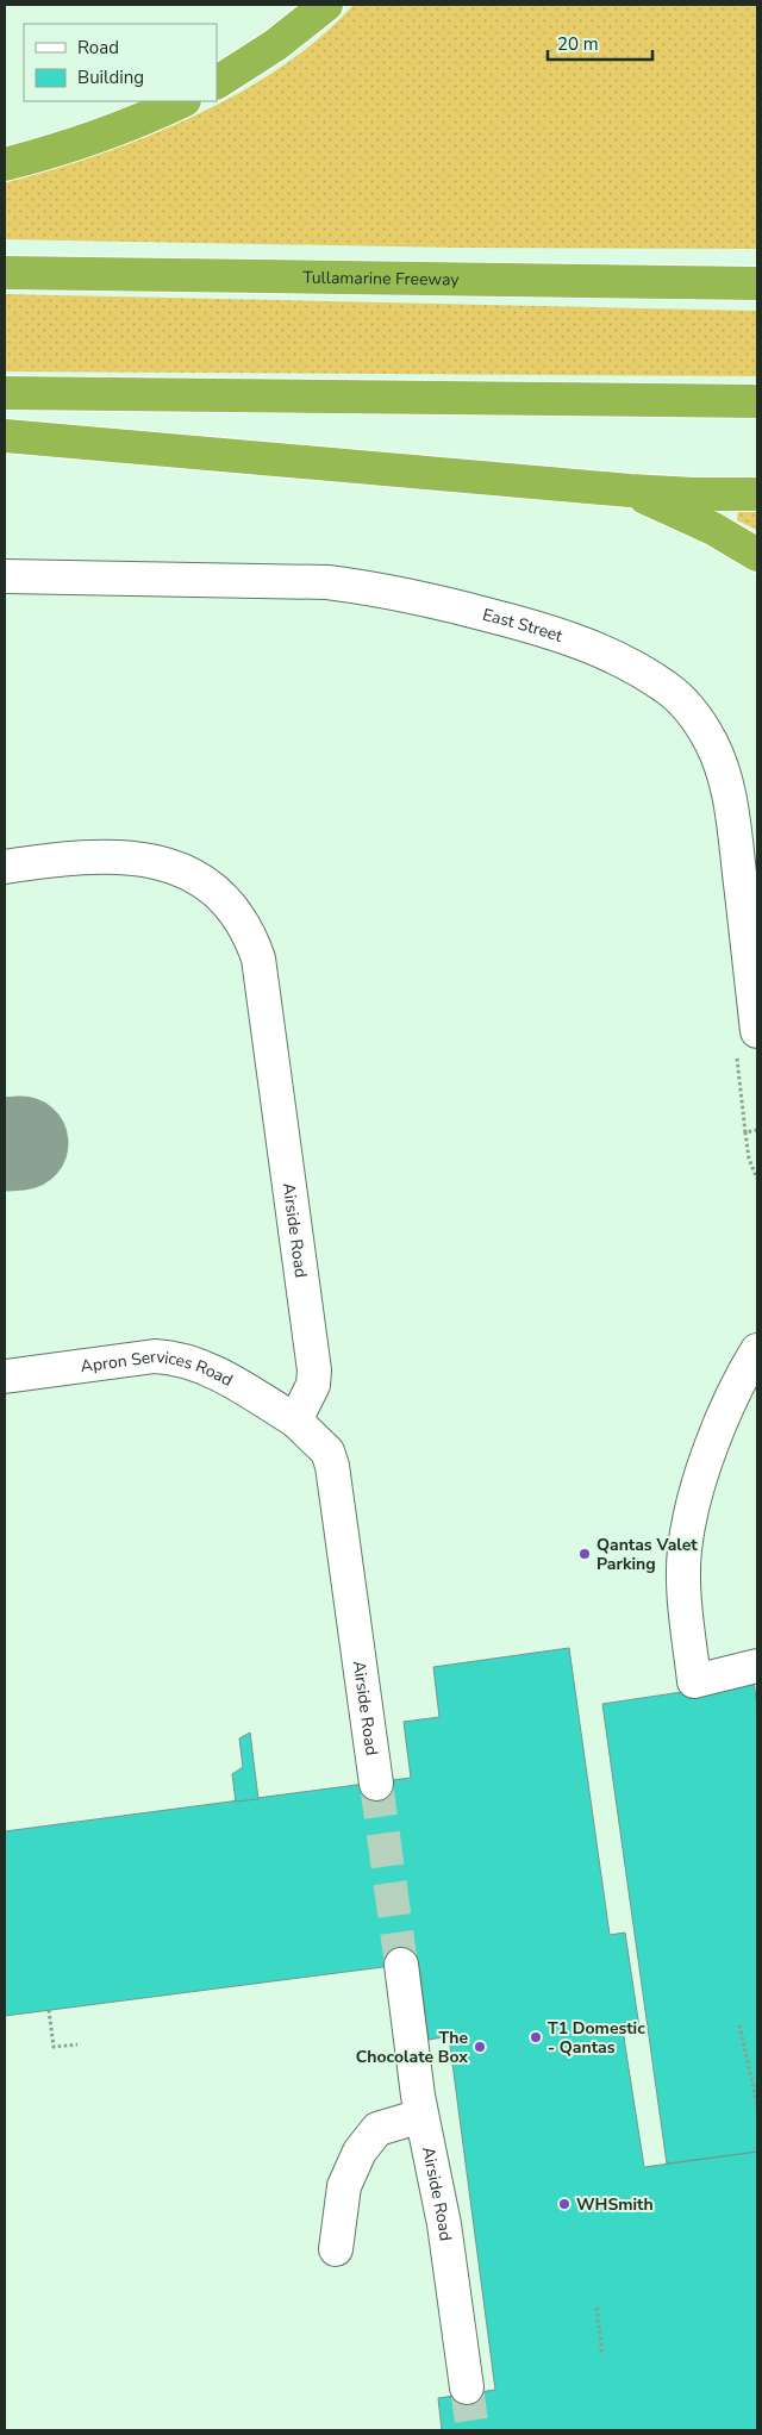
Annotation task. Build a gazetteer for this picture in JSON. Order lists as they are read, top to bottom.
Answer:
{
  "streets": {
    "highway": ["Tullamarine Freeway"],
    "street": ["East Street", "Airside Road", "Apron Services Road"]
  },
  "crossings": [
    ["Airside Road", "Apron Services Road"]
  ],
  "places": [
    "Qantas Valet Parking",
    "T1 Domestic - Qantas",
    "The Chocolate Box",
    "WHSmith"
  ],
  "legend": ["Road", "Building"],
  "scale_bar": "20 m"
}
